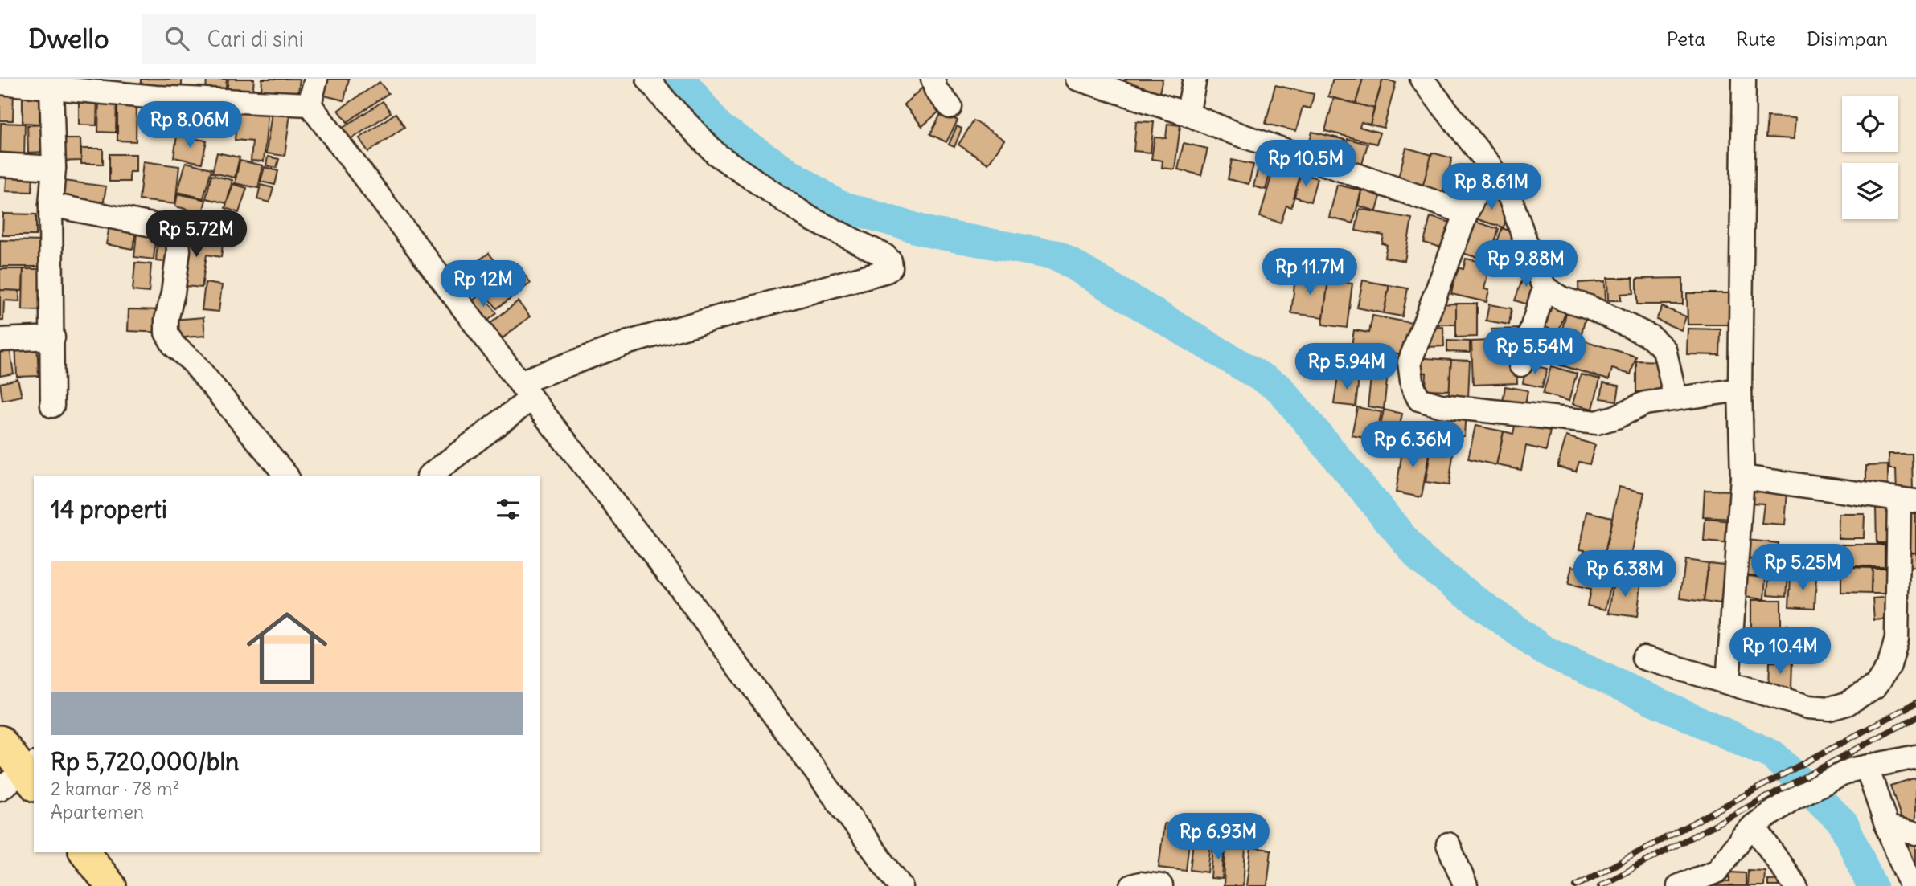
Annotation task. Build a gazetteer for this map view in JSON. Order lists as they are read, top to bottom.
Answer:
{
  "page": {
    "header": "Dwello",
    "search": "Cari di sini",
    "nav": ["Peta", "Rute", "Disimpan"],
    "price": [
      "Rp 8.06M",
      "Rp 10.5M",
      "Rp 8.61M",
      "Rp 5.72M",
      "Rp 9.88M",
      "Rp 11.7M",
      "Rp 12M",
      "Rp 5.54M",
      "Rp 5.94M",
      "Rp 6.36M",
      "Rp 5.25M",
      "Rp 6.38M",
      "Rp 10.4M",
      "Rp 6.93M"
    ],
    "heading": "14 properti",
    "list": [
      {
        "name": "Rp 5,720,000/bln",
        "note": "2 kamar · 78 m² · Apartemen"
      }
    ]
  }
}
